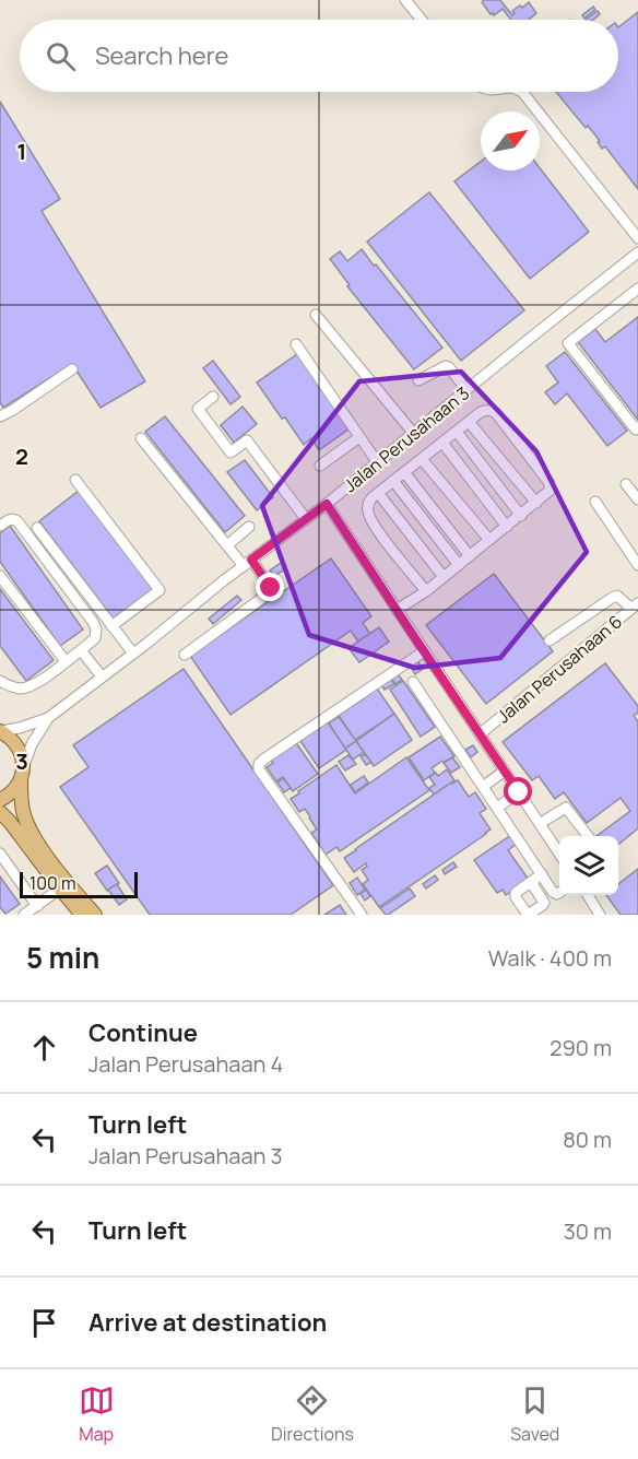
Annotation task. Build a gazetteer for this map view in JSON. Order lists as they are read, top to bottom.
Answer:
{
  "streets": {
    "street": ["Jalan Perusahaan 3", "Jalan Perusahaan 6"]
  },
  "scale_bar": "100 m",
  "north": "top right",
  "page": {
    "search": "Search here",
    "scale": "100 m",
    "heading": ["5 min", "Walk · 400 m"],
    "list": [
      ["Continue", "Jalan Perusahaan 4", "290 m"],
      ["Turn left", "Jalan Perusahaan 3", "80 m"],
      ["Turn left", "30 m"],
      "Arrive at destination"
    ],
    "nav": ["Map", "Directions", "Saved"]
  },
  "grid": {
    "rows": ["1", "2", "3"]
  }
}
